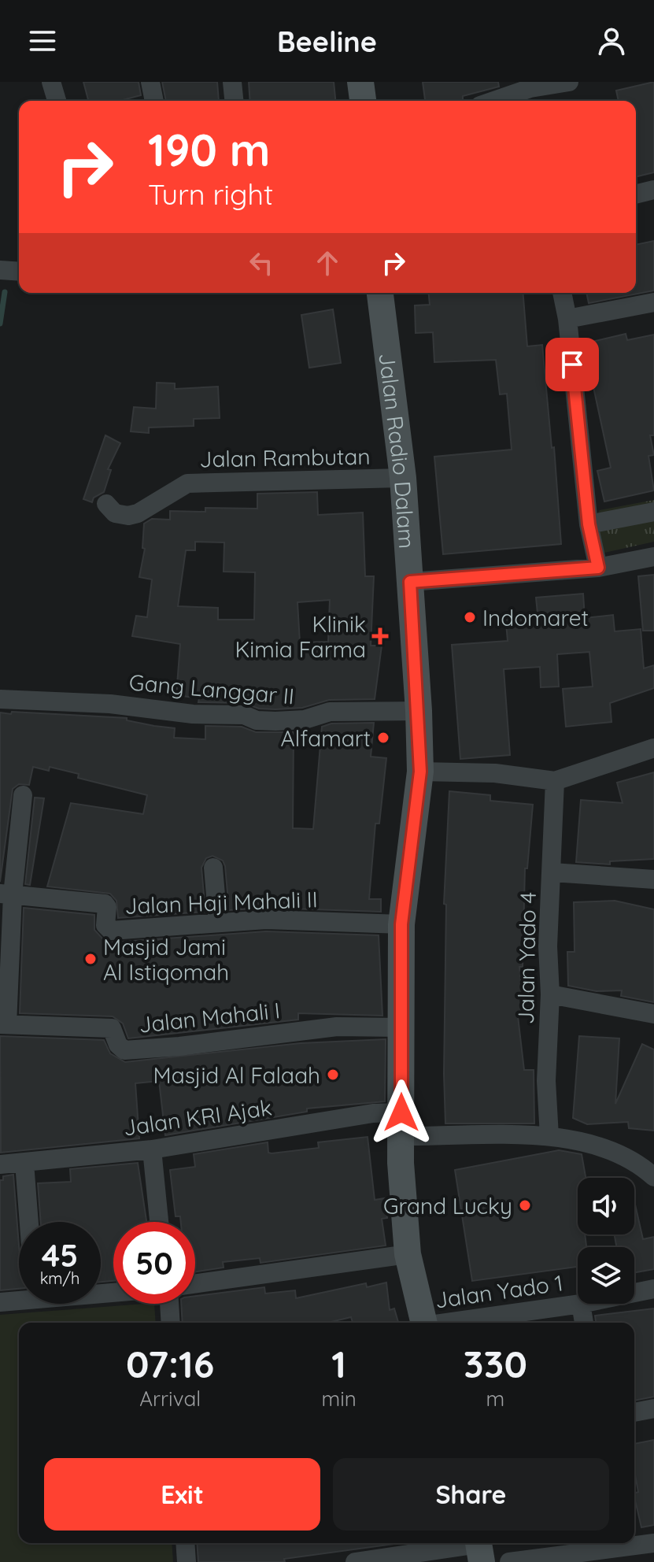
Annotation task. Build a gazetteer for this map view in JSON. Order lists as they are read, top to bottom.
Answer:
{
  "streets": {
    "main road": ["Jalan Radio Dalam"],
    "street": [
      "Jalan Rambutan",
      "Gang Langgar II",
      "Jalan Haji Mahali II",
      "Jalan Yado 4",
      "Jalan Mahali I",
      "Jalan KRI Ajak",
      "Jalan Yado 1"
    ]
  },
  "crossings": [
    ["Jalan Radio Dalam", "Jalan Rambutan"],
    ["Jalan Radio Dalam", "Gang Langgar II"],
    ["Jalan Radio Dalam", "Jalan Haji Mahali II"],
    ["Jalan Radio Dalam", "Jalan Mahali I"],
    ["Jalan Radio Dalam", "Jalan KRI Ajak"],
    ["Jalan Yado 4", "Jalan KRI Ajak"]
  ],
  "places": {
    "other": [
      "Indomaret",
      "Alfamart",
      "Masjid Jami Al Istiqomah",
      "Masjid Al Falaah",
      "Grand Lucky"
    ],
    "health": ["Klinik Kimia Farma"]
  },
  "page": {
    "header": "Beeline",
    "turn": ["190 m", "Turn right"],
    "speed": "45 km/h",
    "limit": "50",
    "eta": [
      "07:16",
      "Arrival",
      "1",
      "min",
      "330",
      "m"
    ],
    "buttons": ["Exit", "Share"]
  }
}
